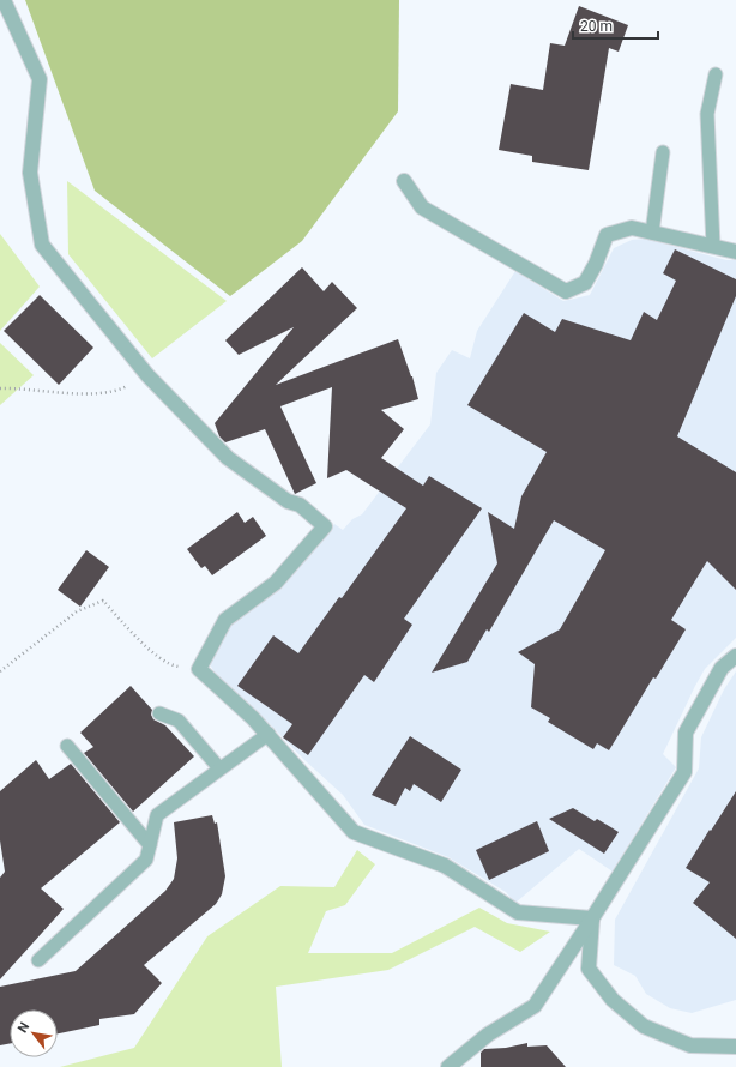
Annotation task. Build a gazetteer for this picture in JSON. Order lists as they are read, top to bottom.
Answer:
{
  "scale_bar": "20 m",
  "north": "top left"
}
